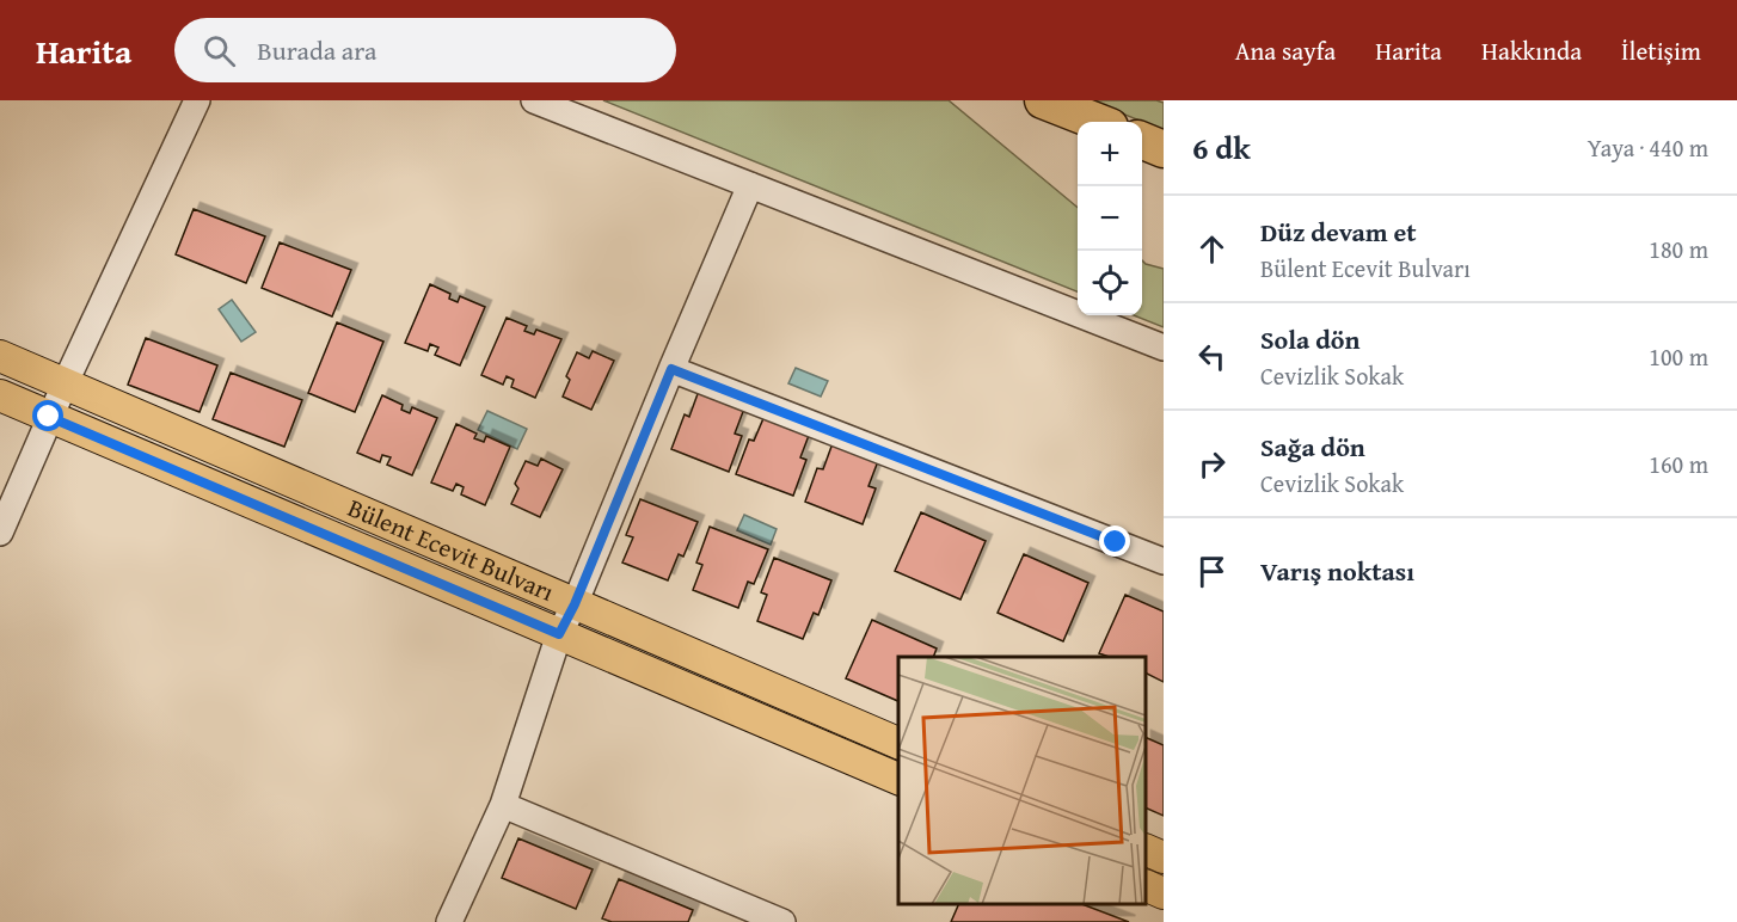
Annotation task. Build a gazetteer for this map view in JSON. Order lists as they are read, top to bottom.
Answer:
{
  "streets": {
    "main road": ["Bülent Ecevit Bulvarı"]
  },
  "page": {
    "header": "Harita",
    "search": "Burada ara",
    "nav": [
      "Ana sayfa",
      "Harita",
      "Hakkında",
      "İletişim"
    ],
    "heading": ["6 dk", "Yaya · 440 m"],
    "map_buttons": ["+", "−"],
    "list": [
      ["Düz devam et", "Bülent Ecevit Bulvarı", "180 m"],
      ["Sola dön", "Cevizlik Sokak", "100 m"],
      ["Sağa dön", "Cevizlik Sokak", "160 m"],
      "Varış noktası"
    ]
  }
}
